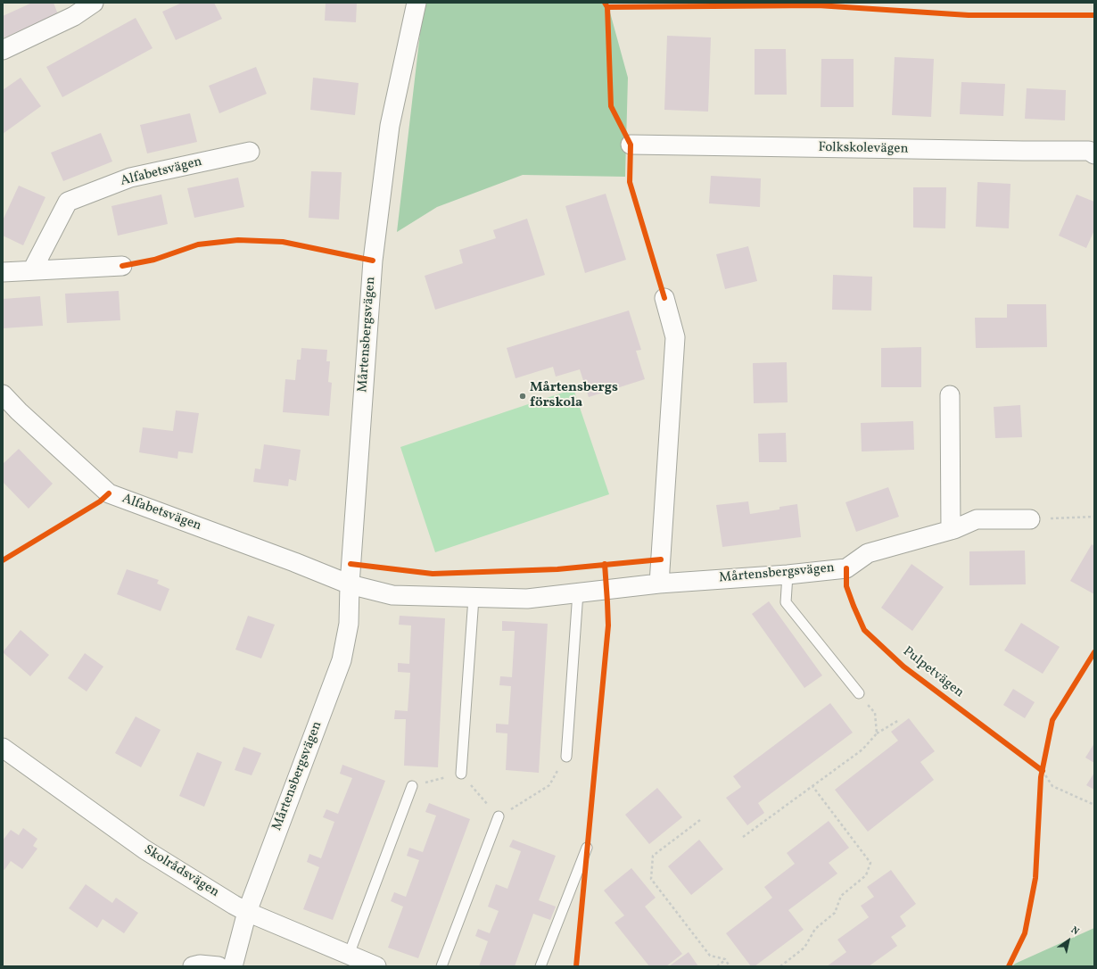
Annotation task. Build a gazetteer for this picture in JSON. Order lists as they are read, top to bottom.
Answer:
{
  "streets": {
    "street": [
      "Folkskolevägen",
      "Alfabetsvägen",
      "Mårtensbergsvägen",
      "Skolrådsvägen"
    ],
    "cycle path": ["Pulpetvägen"]
  },
  "crossings": [
    ["Alfabetsvägen", "Mårtensbergsvägen"],
    ["Mårtensbergsvägen", "Skolrådsvägen"]
  ],
  "places": ["Mårtensbergs förskola"],
  "north": "top right"
}
